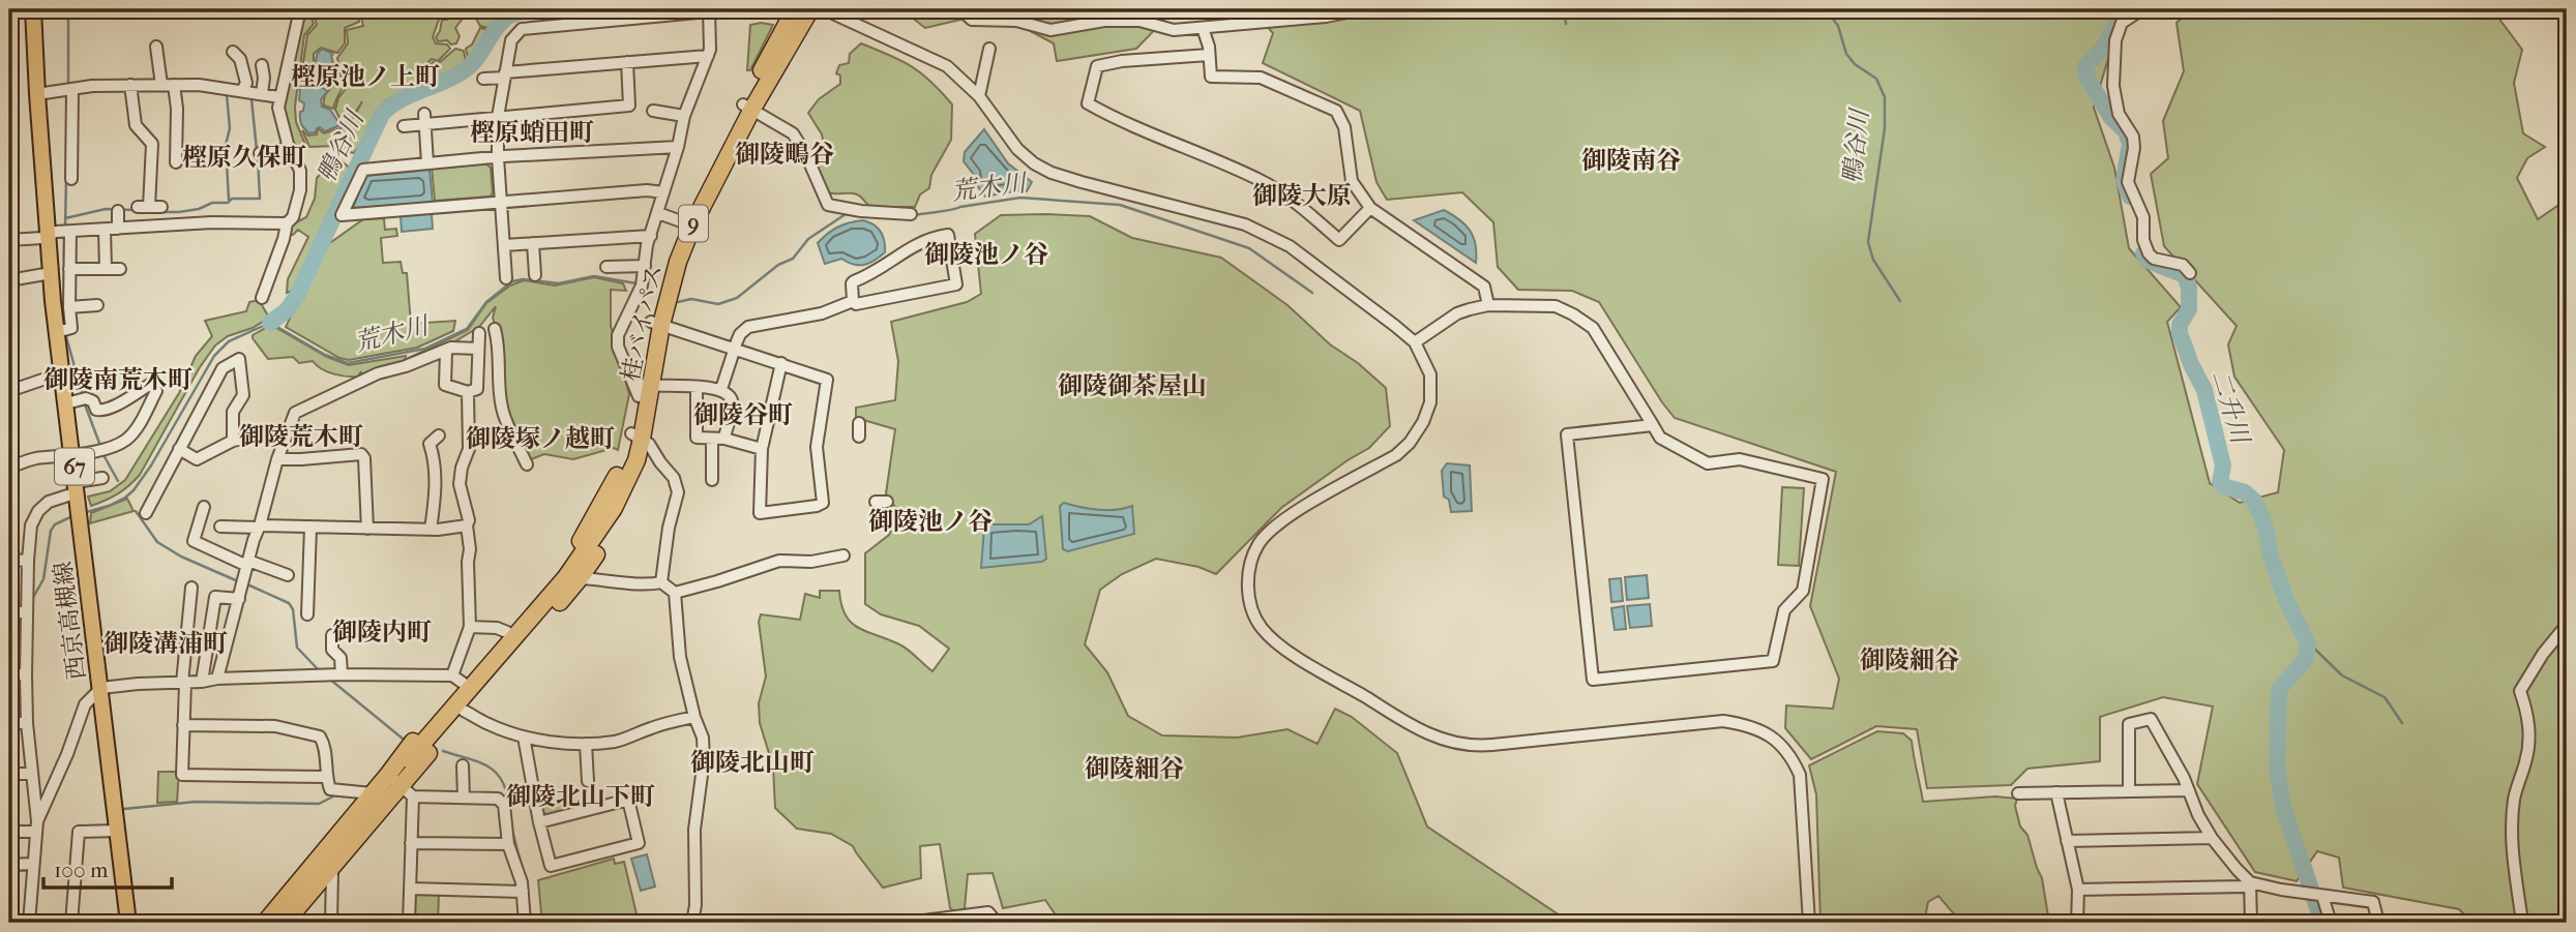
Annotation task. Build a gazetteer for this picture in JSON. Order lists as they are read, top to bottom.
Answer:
{
  "streets": {
    "highway": ["9", "桂バイパス"],
    "main road": ["67", "西京高槻線"]
  },
  "crossings": [
    ["9", "桂バイパス"]
  ],
  "districts": [
    "樫原池ノ上町",
    "樫原蛸田町",
    "御陵鴫谷",
    "樫原久保町",
    "御陵南谷",
    "御陵大原",
    "御陵池ノ谷",
    "御陵南荒木町",
    "御陵御茶屋山",
    "御陵谷町",
    "御陵荒木町",
    "御陵塚ノ越町",
    "御陵池ノ谷",
    "御陵内町",
    "御陵溝浦町",
    "御陵細谷",
    "御陵北山町",
    "御陵細谷",
    "御陵北山下町"
  ],
  "water": ["鴨谷川", "荒木川", "二升川"],
  "scale_bar": "100 m"
}
